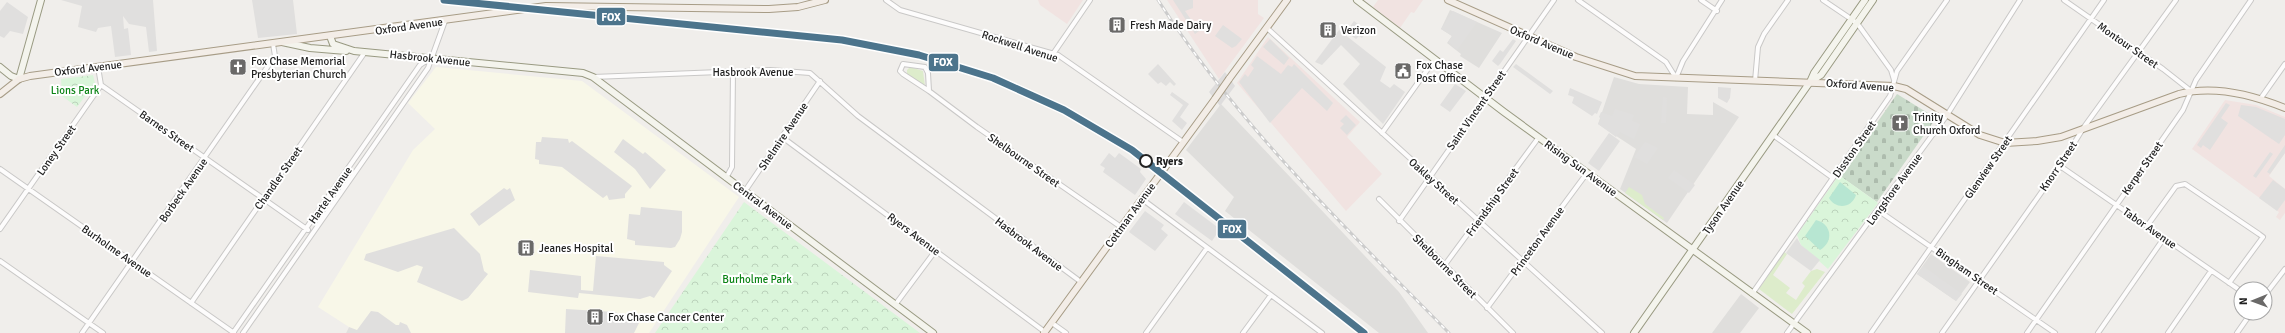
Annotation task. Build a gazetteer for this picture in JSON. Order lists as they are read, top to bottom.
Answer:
{
  "streets": {
    "main road": [
      "Oxford Avenue",
      "Hasbrook Avenue",
      "Rising Sun Avenue",
      "Central Avenue",
      "Tyson Avenue",
      "Cottman Avenue"
    ],
    "street": [
      "Montour Street",
      "Rockwell Avenue",
      "Saint Vincent Street",
      "Barnes Street",
      "Shelmire Avenue",
      "Disston Street",
      "Loney Street",
      "Shelbourne Street",
      "Knorr Street",
      "Glenview Street",
      "Kerper Street",
      "Chandler Street",
      "Oakley Street",
      "Longshore Avenue",
      "Borbeck Avenue",
      "Hartel Avenue",
      "Friendship Street",
      "Tabor Avenue",
      "Ryers Avenue",
      "Princeton Avenue",
      "Burholme Avenue",
      "Bingham Street"
    ]
  },
  "crossings": [
    ["Oxford Avenue", "Montour Street"],
    ["Oxford Avenue", "Hasbrook Avenue"],
    ["Oxford Avenue", "Saint Vincent Street"],
    ["Oxford Avenue", "Disston Street"],
    ["Oxford Avenue", "Knorr Street"],
    ["Oxford Avenue", "Glenview Street"],
    ["Oxford Avenue", "Kerper Street"],
    ["Oxford Avenue", "Longshore Avenue"],
    ["Oxford Avenue", "Borbeck Avenue"],
    ["Oxford Avenue", "Hartel Avenue"],
    ["Oxford Avenue", "Tyson Avenue"],
    ["Montour Street", "Knorr Street"],
    ["Montour Street", "Glenview Street"],
    ["Montour Street", "Kerper Street"],
    ["Rockwell Avenue", "Cottman Avenue"],
    ["Hasbrook Avenue", "Shelmire Avenue"],
    ["Hasbrook Avenue", "Chandler Street"],
    ["Hasbrook Avenue", "Hartel Avenue"],
    ["Hasbrook Avenue", "Central Avenue"],
    ["Hasbrook Avenue", "Cottman Avenue"],
    ["Saint Vincent Street", "Shelbourne Street"],
    ["Saint Vincent Street", "Rising Sun Avenue"],
    ["Saint Vincent Street", "Oakley Street"],
    ["Barnes Street", "Loney Street"],
    ["Barnes Street", "Chandler Street"],
    ["Barnes Street", "Borbeck Avenue"],
    ["Barnes Street", "Hartel Avenue"],
    ["Shelmire Avenue", "Central Avenue"],
    ["Shelmire Avenue", "Ryers Avenue"],
    ["Disston Street", "Rising Sun Avenue"],
    ["Loney Street", "Burholme Avenue"],
    ["Shelbourne Street", "Friendship Street"],
    ["Shelbourne Street", "Cottman Avenue"],
    ["Shelbourne Street", "Princeton Avenue"],
    ["Knorr Street", "Tabor Avenue"],
    ["Knorr Street", "Bingham Street"],
    ["Glenview Street", "Bingham Street"],
    ["Rising Sun Avenue", "Longshore Avenue"],
    ["Rising Sun Avenue", "Friendship Street"],
    ["Rising Sun Avenue", "Tyson Avenue"],
    ["Rising Sun Avenue", "Princeton Avenue"],
    ["Kerper Street", "Tabor Avenue"],
    ["Kerper Street", "Bingham Street"],
    ["Chandler Street", "Burholme Avenue"],
    ["Oakley Street", "Friendship Street"],
    ["Oakley Street", "Cottman Avenue"],
    ["Oakley Street", "Princeton Avenue"],
    ["Longshore Avenue", "Bingham Street"],
    ["Borbeck Avenue", "Burholme Avenue"],
    ["Hartel Avenue", "Burholme Avenue"],
    ["Cottman Avenue", "Ryers Avenue"]
  ],
  "parks": ["Lions Park", "Burholme Park"],
  "places": {
    "building": [
      "Fresh Made Dairy",
      "Verizon",
      "Jeanes Hospital",
      "Fox Chase Cancer Center"
    ],
    "church": ["Fox Chase Memorial Presbyterian Church", "Trinity Church Oxford"],
    "public building": ["Fox Chase Post Office"],
    "other": ["Ryers"]
  },
  "lines": ["transit line FOX"],
  "north": "left"
}
